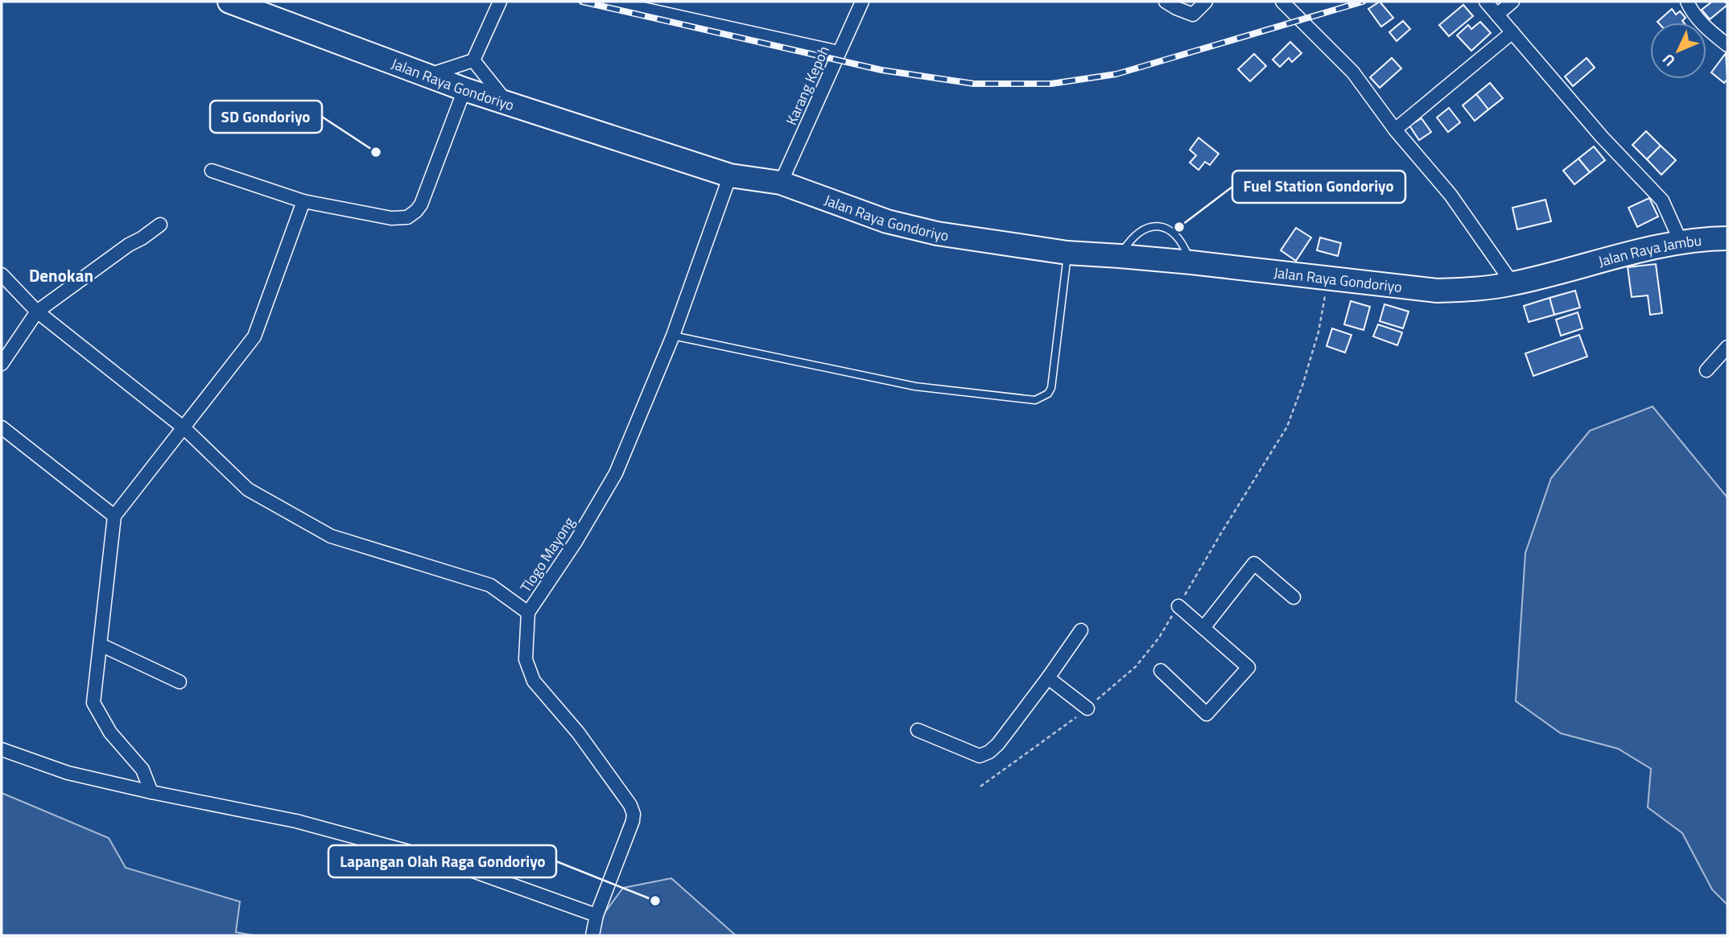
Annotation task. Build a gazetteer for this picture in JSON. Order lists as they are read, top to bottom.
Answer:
{
  "streets": {
    "highway": ["Jalan Raya Gondoriyo", "Jalan Raya Jambu"],
    "street": ["Karang Kepoh", "Tlogo Mayong"]
  },
  "crossings": [
    ["Jalan Raya Gondoriyo", "Karang Kepoh"],
    ["Jalan Raya Gondoriyo", "Jalan Raya Jambu"],
    ["Jalan Raya Gondoriyo", "Tlogo Mayong"]
  ],
  "districts": ["Denokan"],
  "places": ["SD Gondoriyo", "Fuel Station Gondoriyo", "Lapangan Olah Raga Gondoriyo"],
  "north": "bottom left"
}
